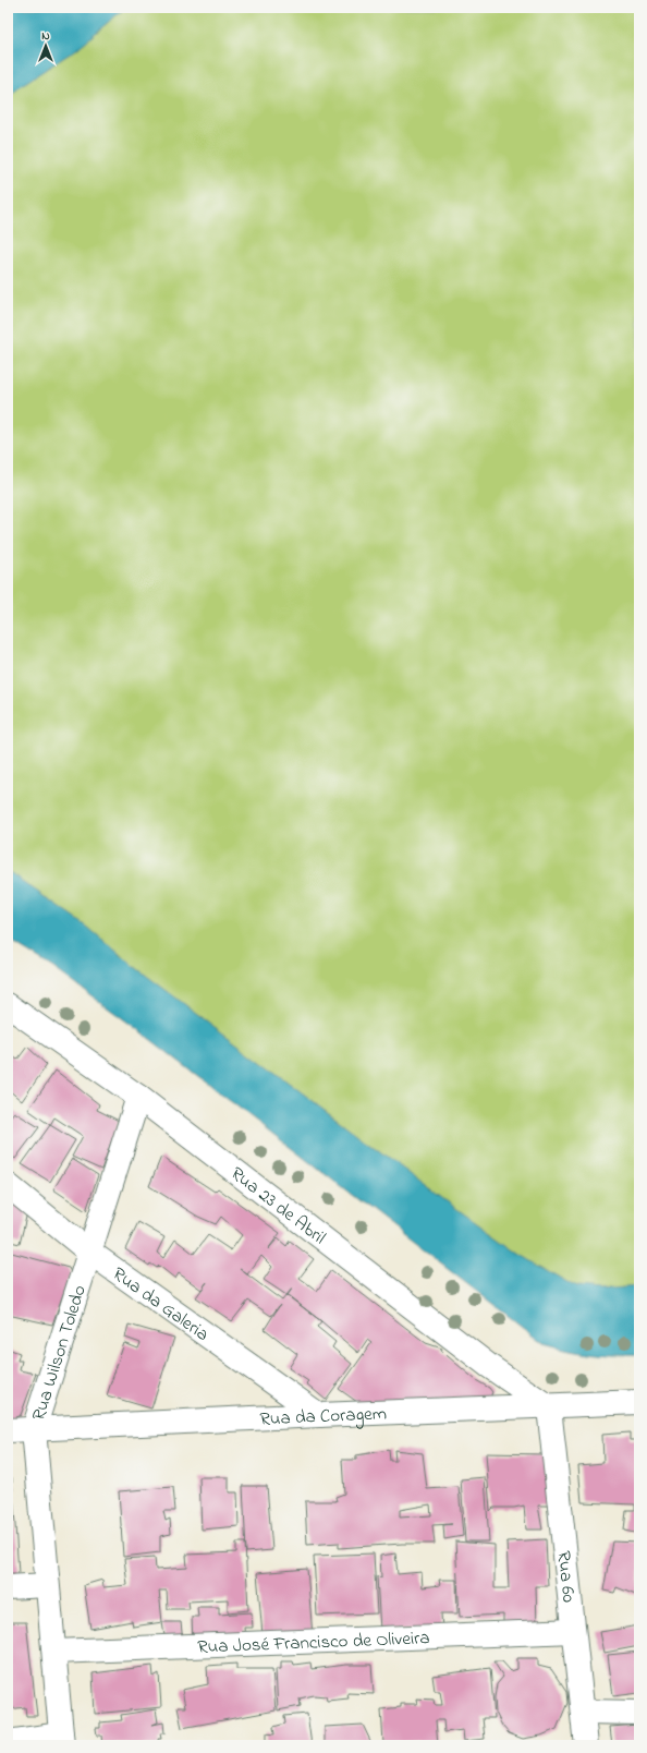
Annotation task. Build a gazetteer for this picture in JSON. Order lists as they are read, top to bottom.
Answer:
{
  "streets": {
    "street": [
      "Rua 23 de Abril",
      "Rua da Galeria",
      "Rua Wilson Toledo",
      "Rua da Coragem",
      "Rua 60",
      "Rua José Francisco de Oliveira"
    ]
  },
  "crossings": [
    ["Rua 23 de Abril", "Rua Wilson Toledo"],
    ["Rua 23 de Abril", "Rua da Coragem"],
    ["Rua 23 de Abril", "Rua 60"],
    ["Rua da Galeria", "Rua Wilson Toledo"],
    ["Rua da Galeria", "Rua da Coragem"],
    ["Rua Wilson Toledo", "Rua da Coragem"],
    ["Rua Wilson Toledo", "Rua José Francisco de Oliveira"],
    ["Rua da Coragem", "Rua 60"],
    ["Rua 60", "Rua José Francisco de Oliveira"]
  ],
  "north": "top"
}
